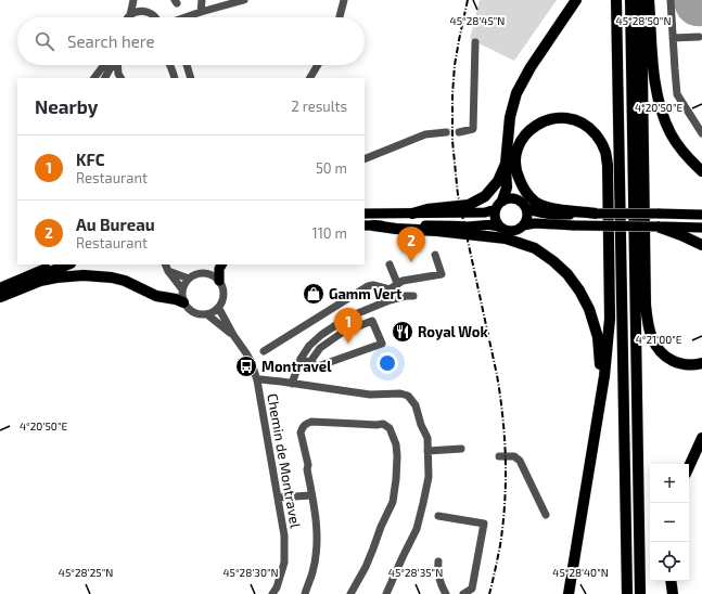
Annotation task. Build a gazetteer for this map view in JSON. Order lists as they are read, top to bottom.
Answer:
{
  "streets": {
    "street": ["Chemin de Montravel"]
  },
  "places": {
    "shop": ["Gamm Vert"],
    "restaurant": ["Royal Wok"],
    "bus stop": ["Montravel"]
  },
  "page": {
    "search": "Search here",
    "heading": ["Nearby", "2 results"],
    "list": [
      {
        "mark": "1",
        "name": "KFC",
        "note": "Restaurant",
        "value": "50 m"
      },
      {
        "mark": "2",
        "name": "Au Bureau",
        "note": "Restaurant",
        "value": "110 m"
      }
    ],
    "pins": ["2", "1"],
    "map_buttons": ["+", "−"]
  },
  "coordinates": [
    "45°28'45\"N",
    "45°28'50\"N",
    "4°20'50\"E",
    "4°21'00\"E",
    "45°28'30\"N",
    "45°28'25\"N",
    "45°28'35\"N",
    "45°28'40\"N"
  ]
}
